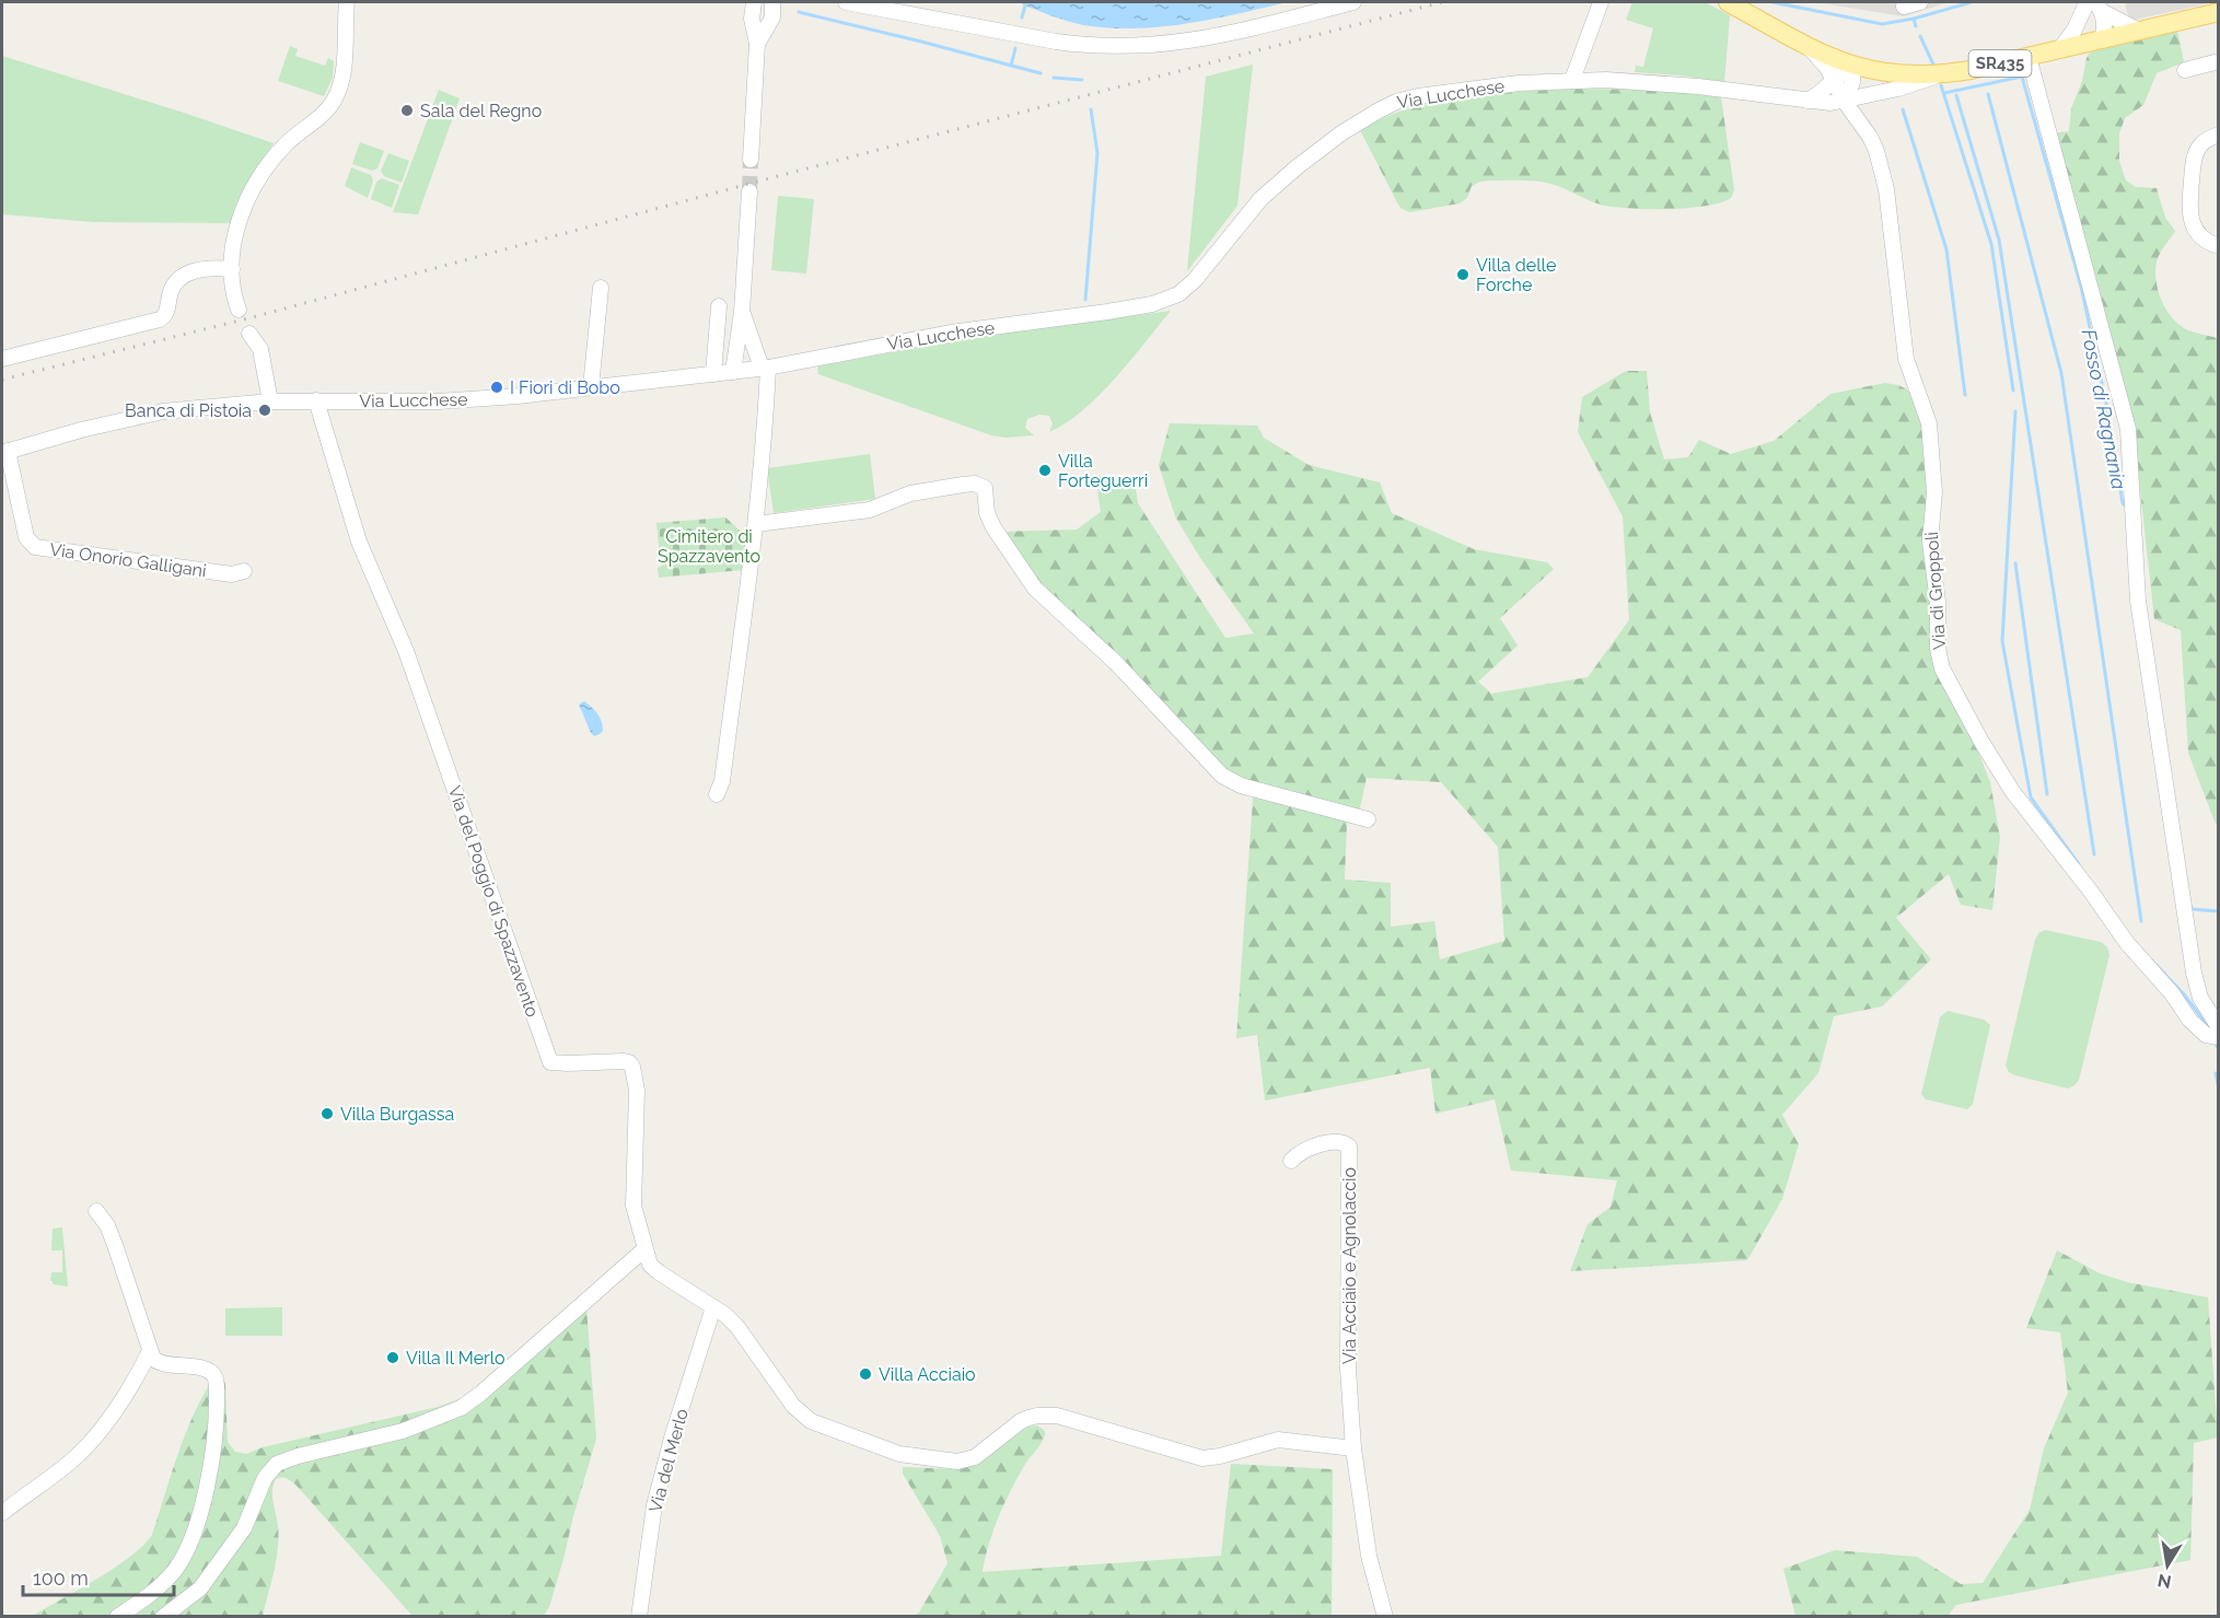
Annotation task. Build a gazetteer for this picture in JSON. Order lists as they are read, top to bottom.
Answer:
{
  "streets": {
    "main road": ["SR435"],
    "street": [
      "Via Lucchese",
      "Via Onorio Galligani",
      "Via di Groppoli",
      "Via del Poggio di Spazzavento",
      "Via Acciaio e Agnolaccio",
      "Via del Merlo"
    ]
  },
  "crossings": [
    ["SR435", "Via Lucchese"],
    ["Via Lucchese", "Via Onorio Galligani"],
    ["Via Lucchese", "Via di Groppoli"],
    ["Via Lucchese", "Via del Poggio di Spazzavento"],
    ["Via del Poggio di Spazzavento", "Via del Merlo"]
  ],
  "water": ["Fosso di Ragnania"],
  "parks": ["Cimitero di Spazzavento"],
  "places": [
    "Sala del Regno",
    "Villa delle Forche",
    "I Fiori di Bobo",
    "Banca di Pistoia",
    "Villa Forteguerri",
    "Villa Burgassa",
    "Villa Il Merlo",
    "Villa Acciaio"
  ],
  "scale_bar": "100 m",
  "north": "bottom"
}
